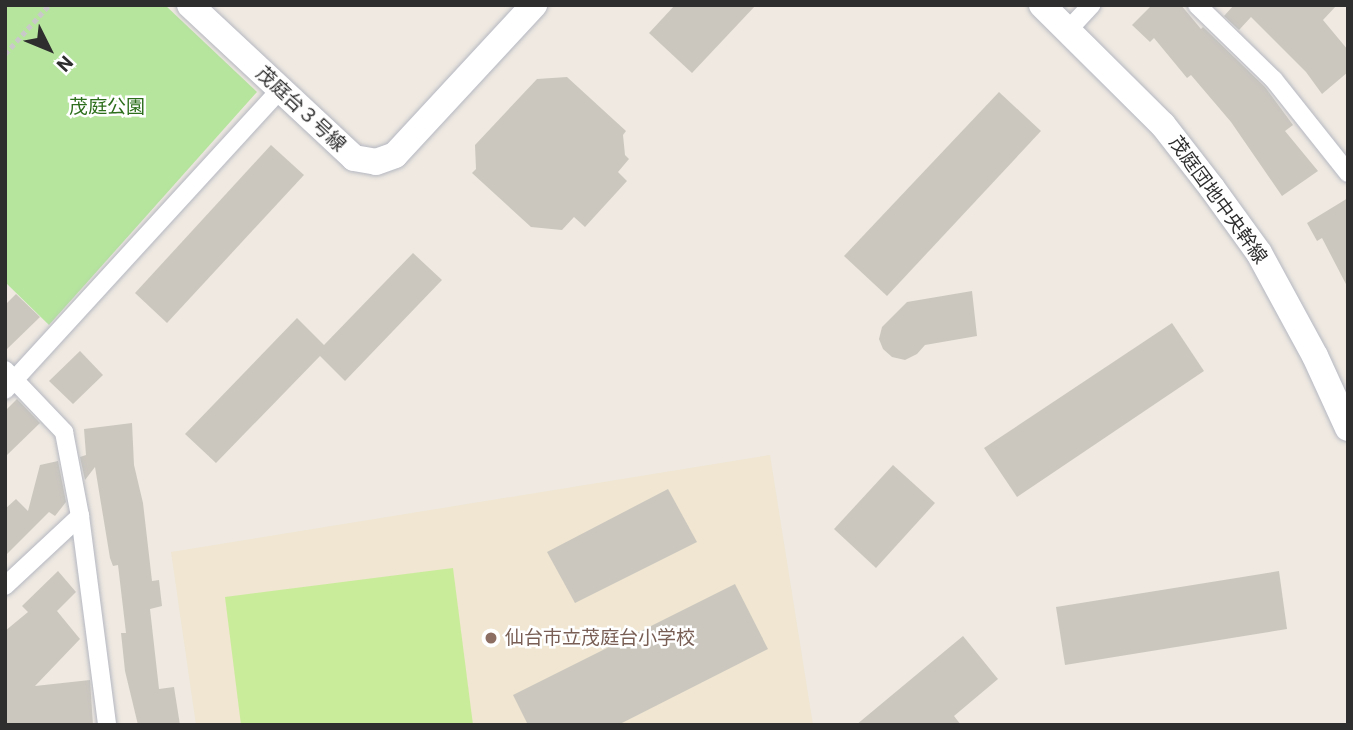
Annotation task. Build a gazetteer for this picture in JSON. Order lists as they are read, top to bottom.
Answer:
{
  "streets": {
    "street": ["茂庭台３号線", "茂庭団地中央幹線"]
  },
  "parks": ["茂庭公園"],
  "places": ["仙台市立茂庭台小学校"],
  "north": "bottom right"
}
